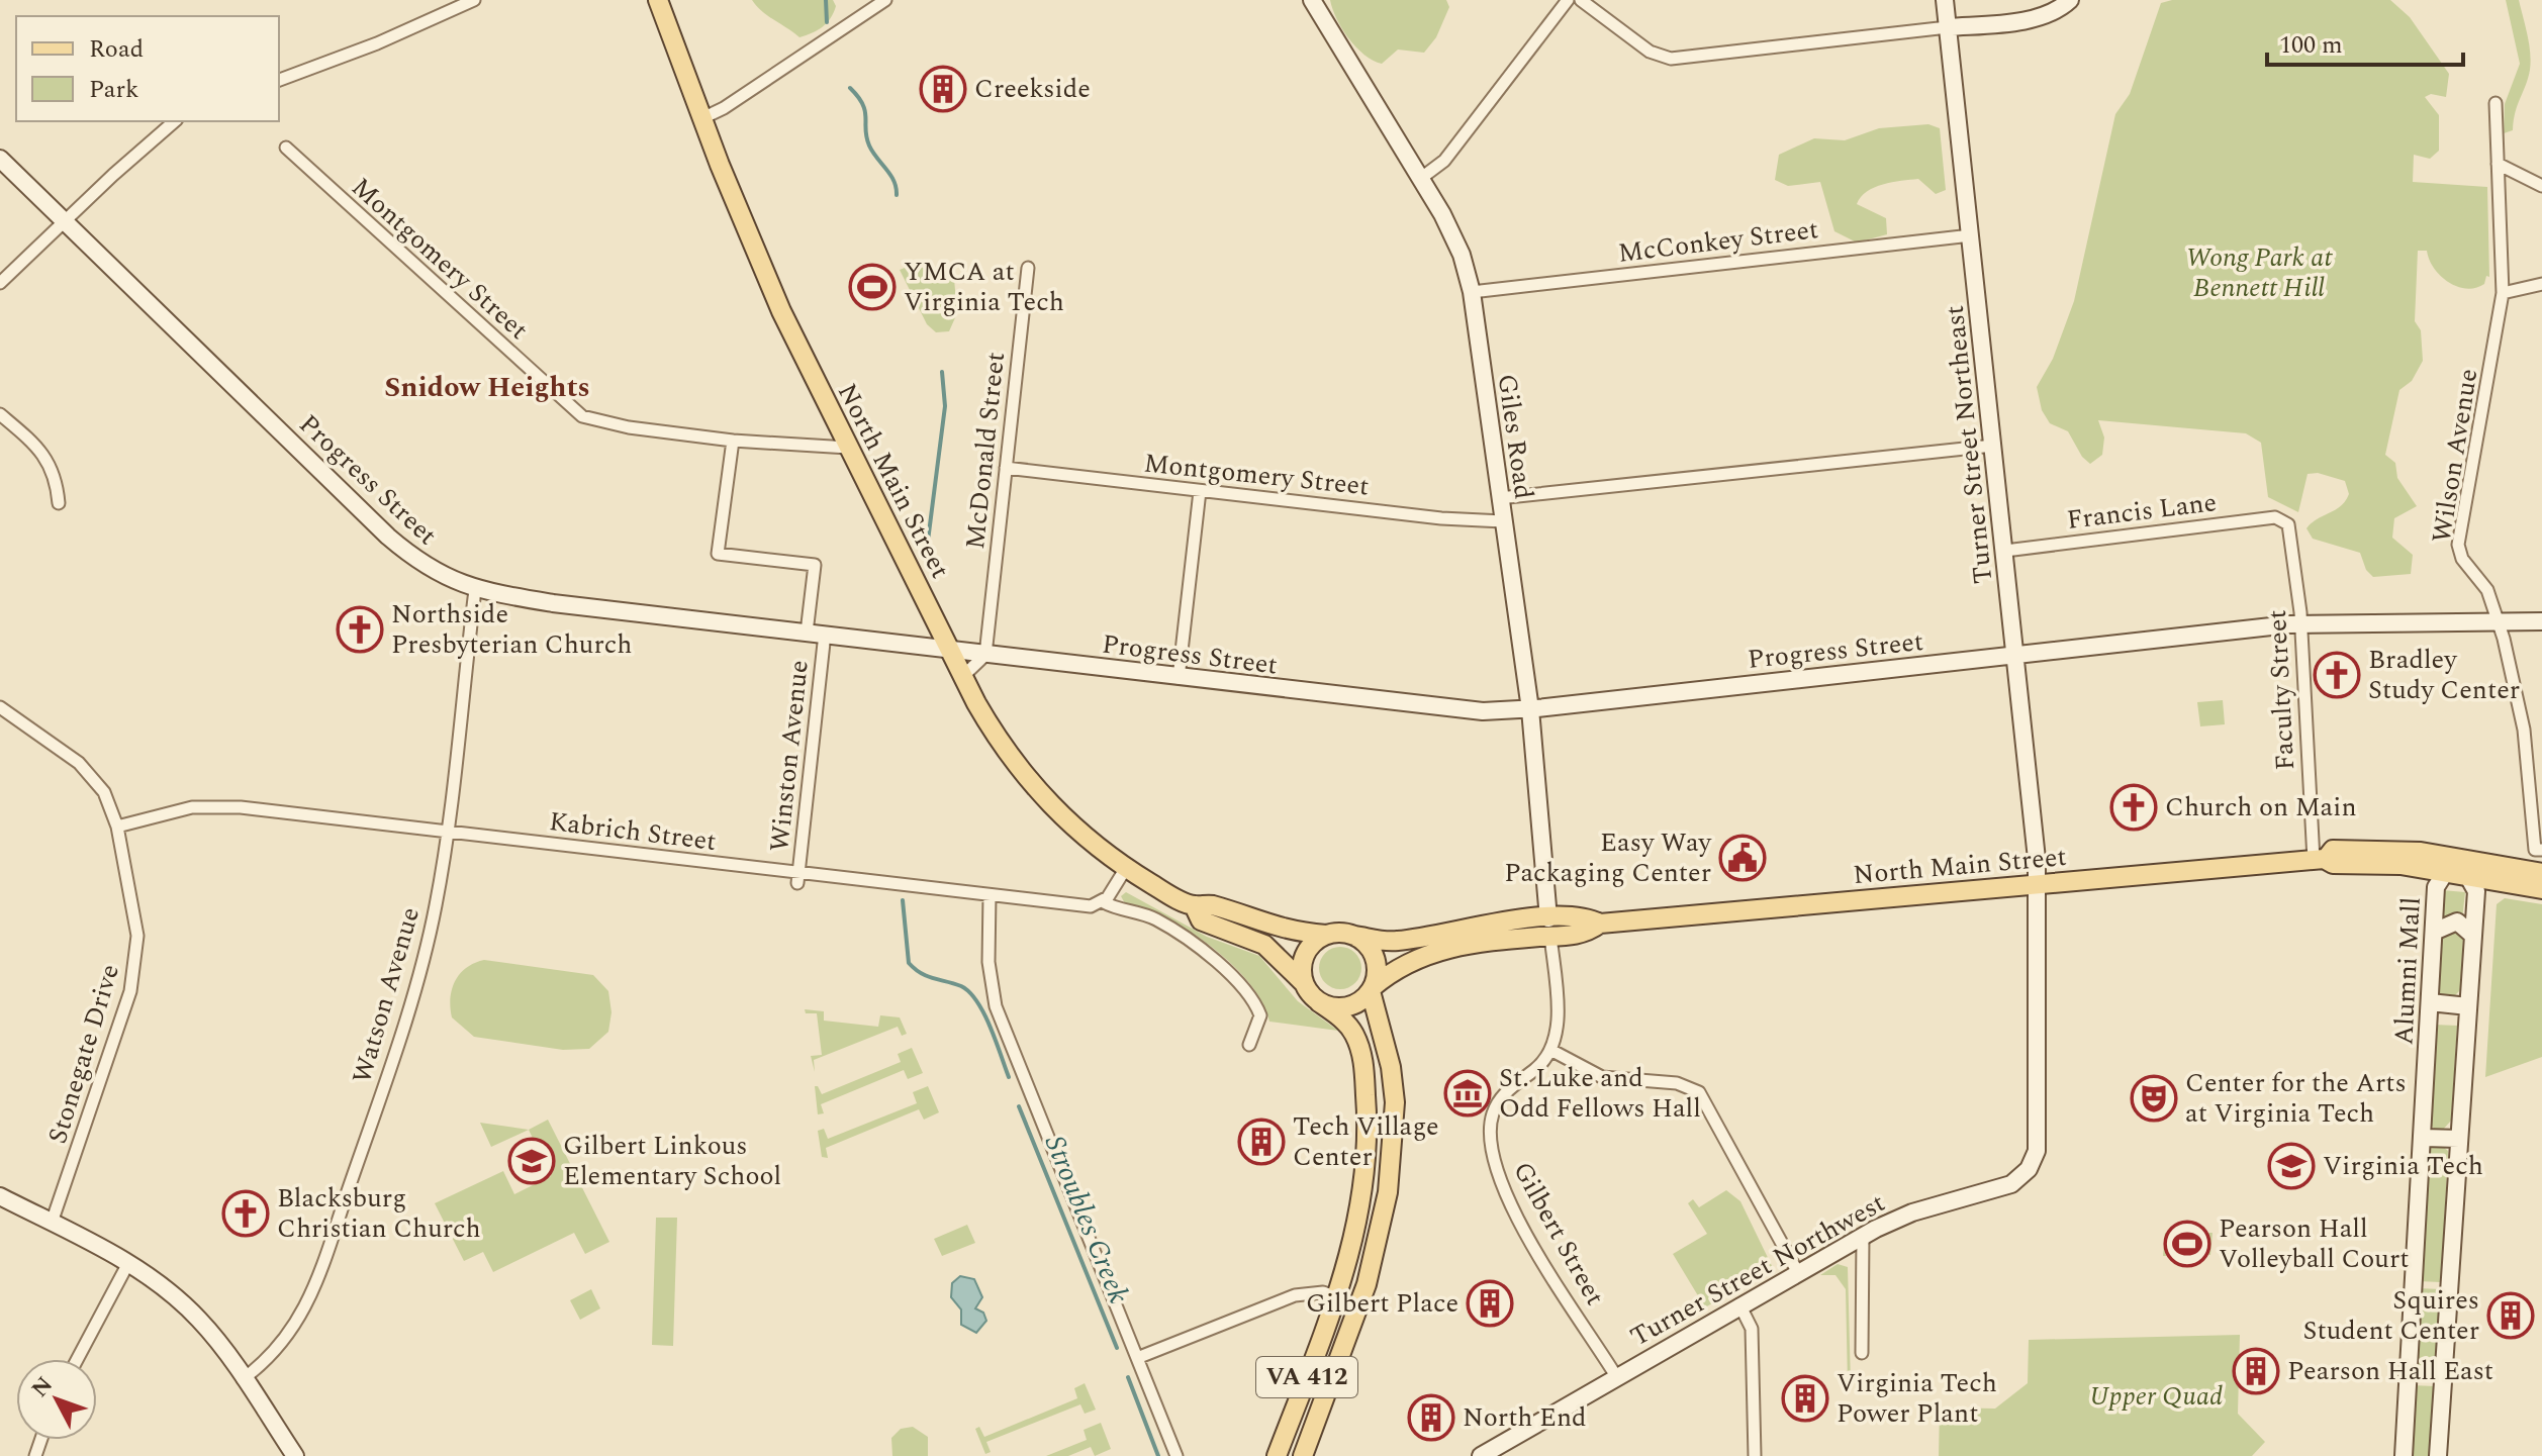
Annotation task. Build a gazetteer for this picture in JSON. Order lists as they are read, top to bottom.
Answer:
{
  "streets": {
    "main road": ["North Main Street", "VA 412"],
    "street": [
      "McConkey Street",
      "Montgomery Street",
      "Giles Road",
      "Turner Street Northeast",
      "McDonald Street",
      "Wilson Avenue",
      "Progress Street",
      "Francis Lane",
      "Faculty Street",
      "Winston Avenue",
      "Kabrich Street",
      "Alumni Mall",
      "Watson Avenue",
      "Stonegate Drive",
      "Gilbert Street",
      "Turner Street Northwest"
    ]
  },
  "crossings": [
    ["McConkey Street", "Giles Road"],
    ["McConkey Street", "Turner Street Northeast"],
    ["Montgomery Street", "Giles Road"],
    ["Montgomery Street", "McDonald Street"],
    ["Montgomery Street", "North Main Street"],
    ["Giles Road", "Progress Street"],
    ["Giles Road", "North Main Street"],
    ["Turner Street Northeast", "Progress Street"],
    ["Turner Street Northeast", "North Main Street"],
    ["Turner Street Northeast", "Francis Lane"],
    ["Turner Street Northeast", "Turner Street Northwest"],
    ["McDonald Street", "Progress Street"],
    ["Wilson Avenue", "Progress Street"],
    ["Progress Street", "North Main Street"],
    ["Progress Street", "Faculty Street"],
    ["Progress Street", "Winston Avenue"],
    ["Progress Street", "Watson Avenue"],
    ["North Main Street", "Faculty Street"],
    ["North Main Street", "Alumni Mall"],
    ["North Main Street", "Turner Street Northwest"],
    ["North Main Street", "VA 412"],
    ["Francis Lane", "Faculty Street"],
    ["Winston Avenue", "Kabrich Street"],
    ["Kabrich Street", "Watson Avenue"],
    ["Kabrich Street", "Stonegate Drive"],
    ["Gilbert Street", "Turner Street Northwest"]
  ],
  "districts": ["Snidow Heights"],
  "water": ["Stroubles Creek"],
  "parks": ["Wong Park at Bennett Hill", "Upper Quad"],
  "places": {
    "building": [
      "Creekside",
      "Tech Village Center",
      "Gilbert Place",
      "Squires Student Center",
      "Pearson Hall East",
      "Virginia Tech Power Plant",
      "North End"
    ],
    "sports": ["YMCA at Virginia Tech", "Pearson Hall Volleyball Court"],
    "church": [
      "Northside Presbyterian Church",
      "Bradley Study Center",
      "Church on Main",
      "Blacksburg Christian Church"
    ],
    "public building": ["Easy Way Packaging Center"],
    "museum": ["St. Luke and Odd Fellows Hall"],
    "theatre": ["Center for the Arts at Virginia Tech"],
    "school or university": ["Gilbert Linkous Elementary School", "Virginia Tech"]
  },
  "legend": ["Road", "Park"],
  "scale_bar": "100 m",
  "north": "top left"
}
